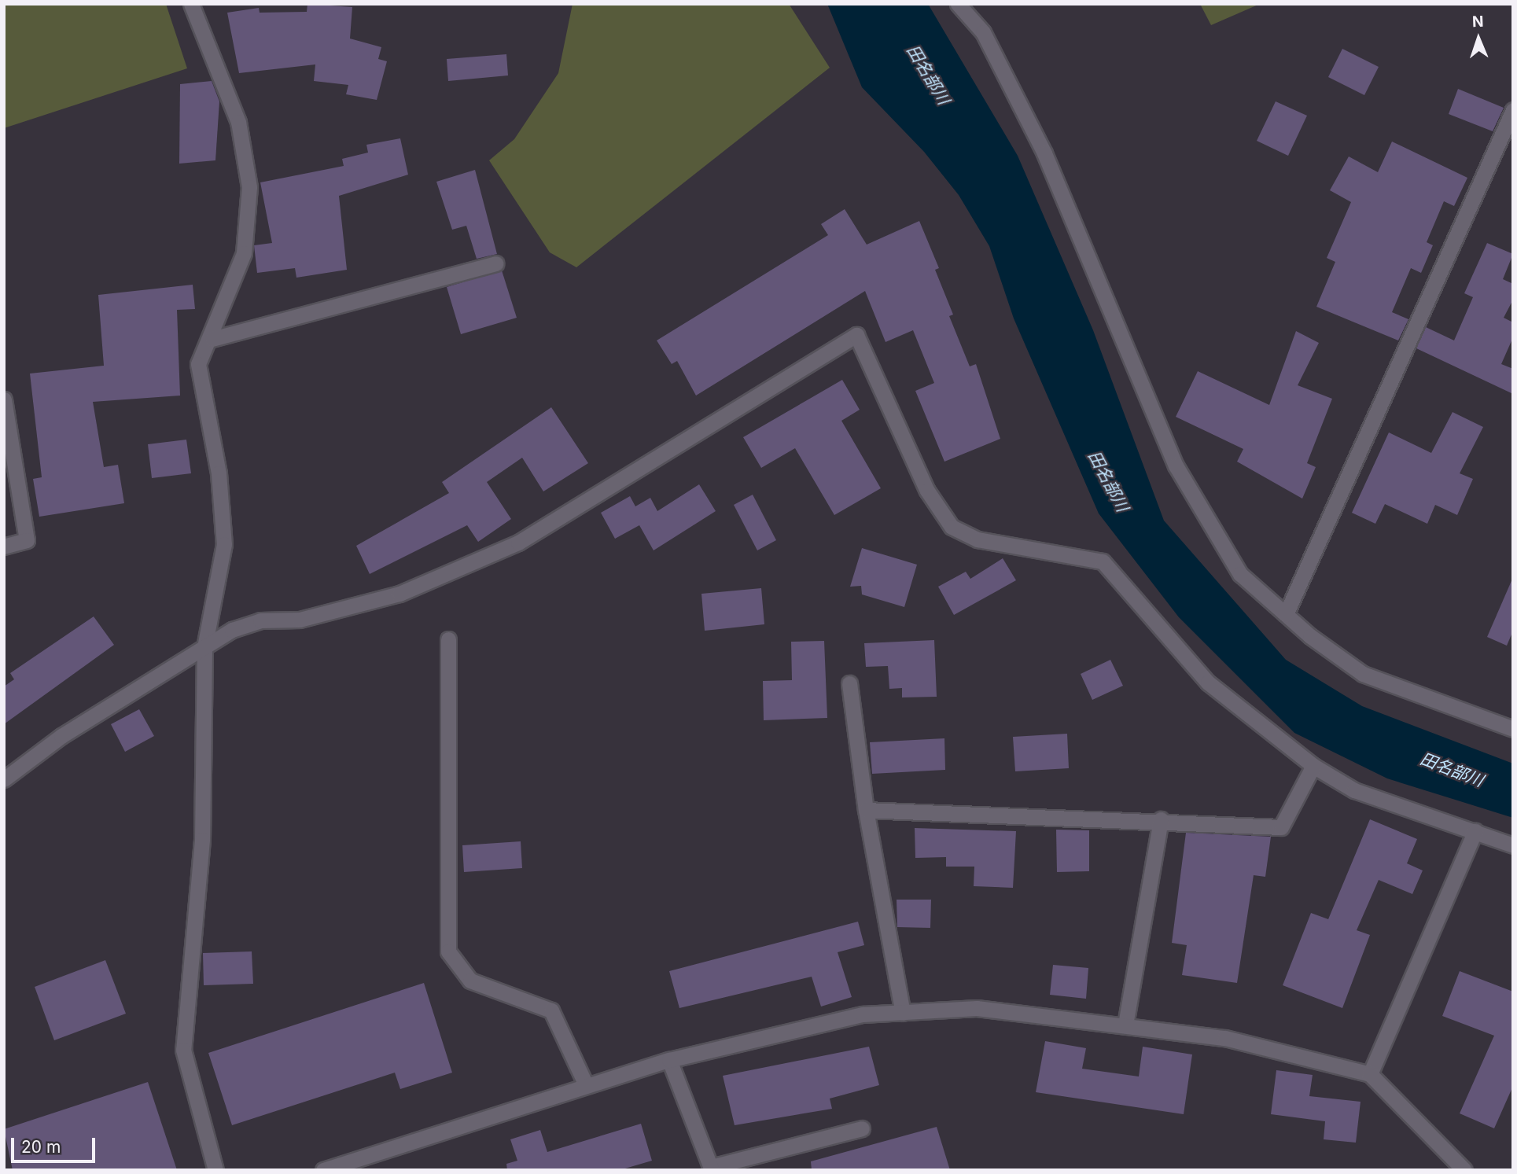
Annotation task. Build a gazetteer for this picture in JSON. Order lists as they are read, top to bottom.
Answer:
{
  "water": ["田名部川"],
  "scale_bar": "20 m",
  "north": "top"
}
